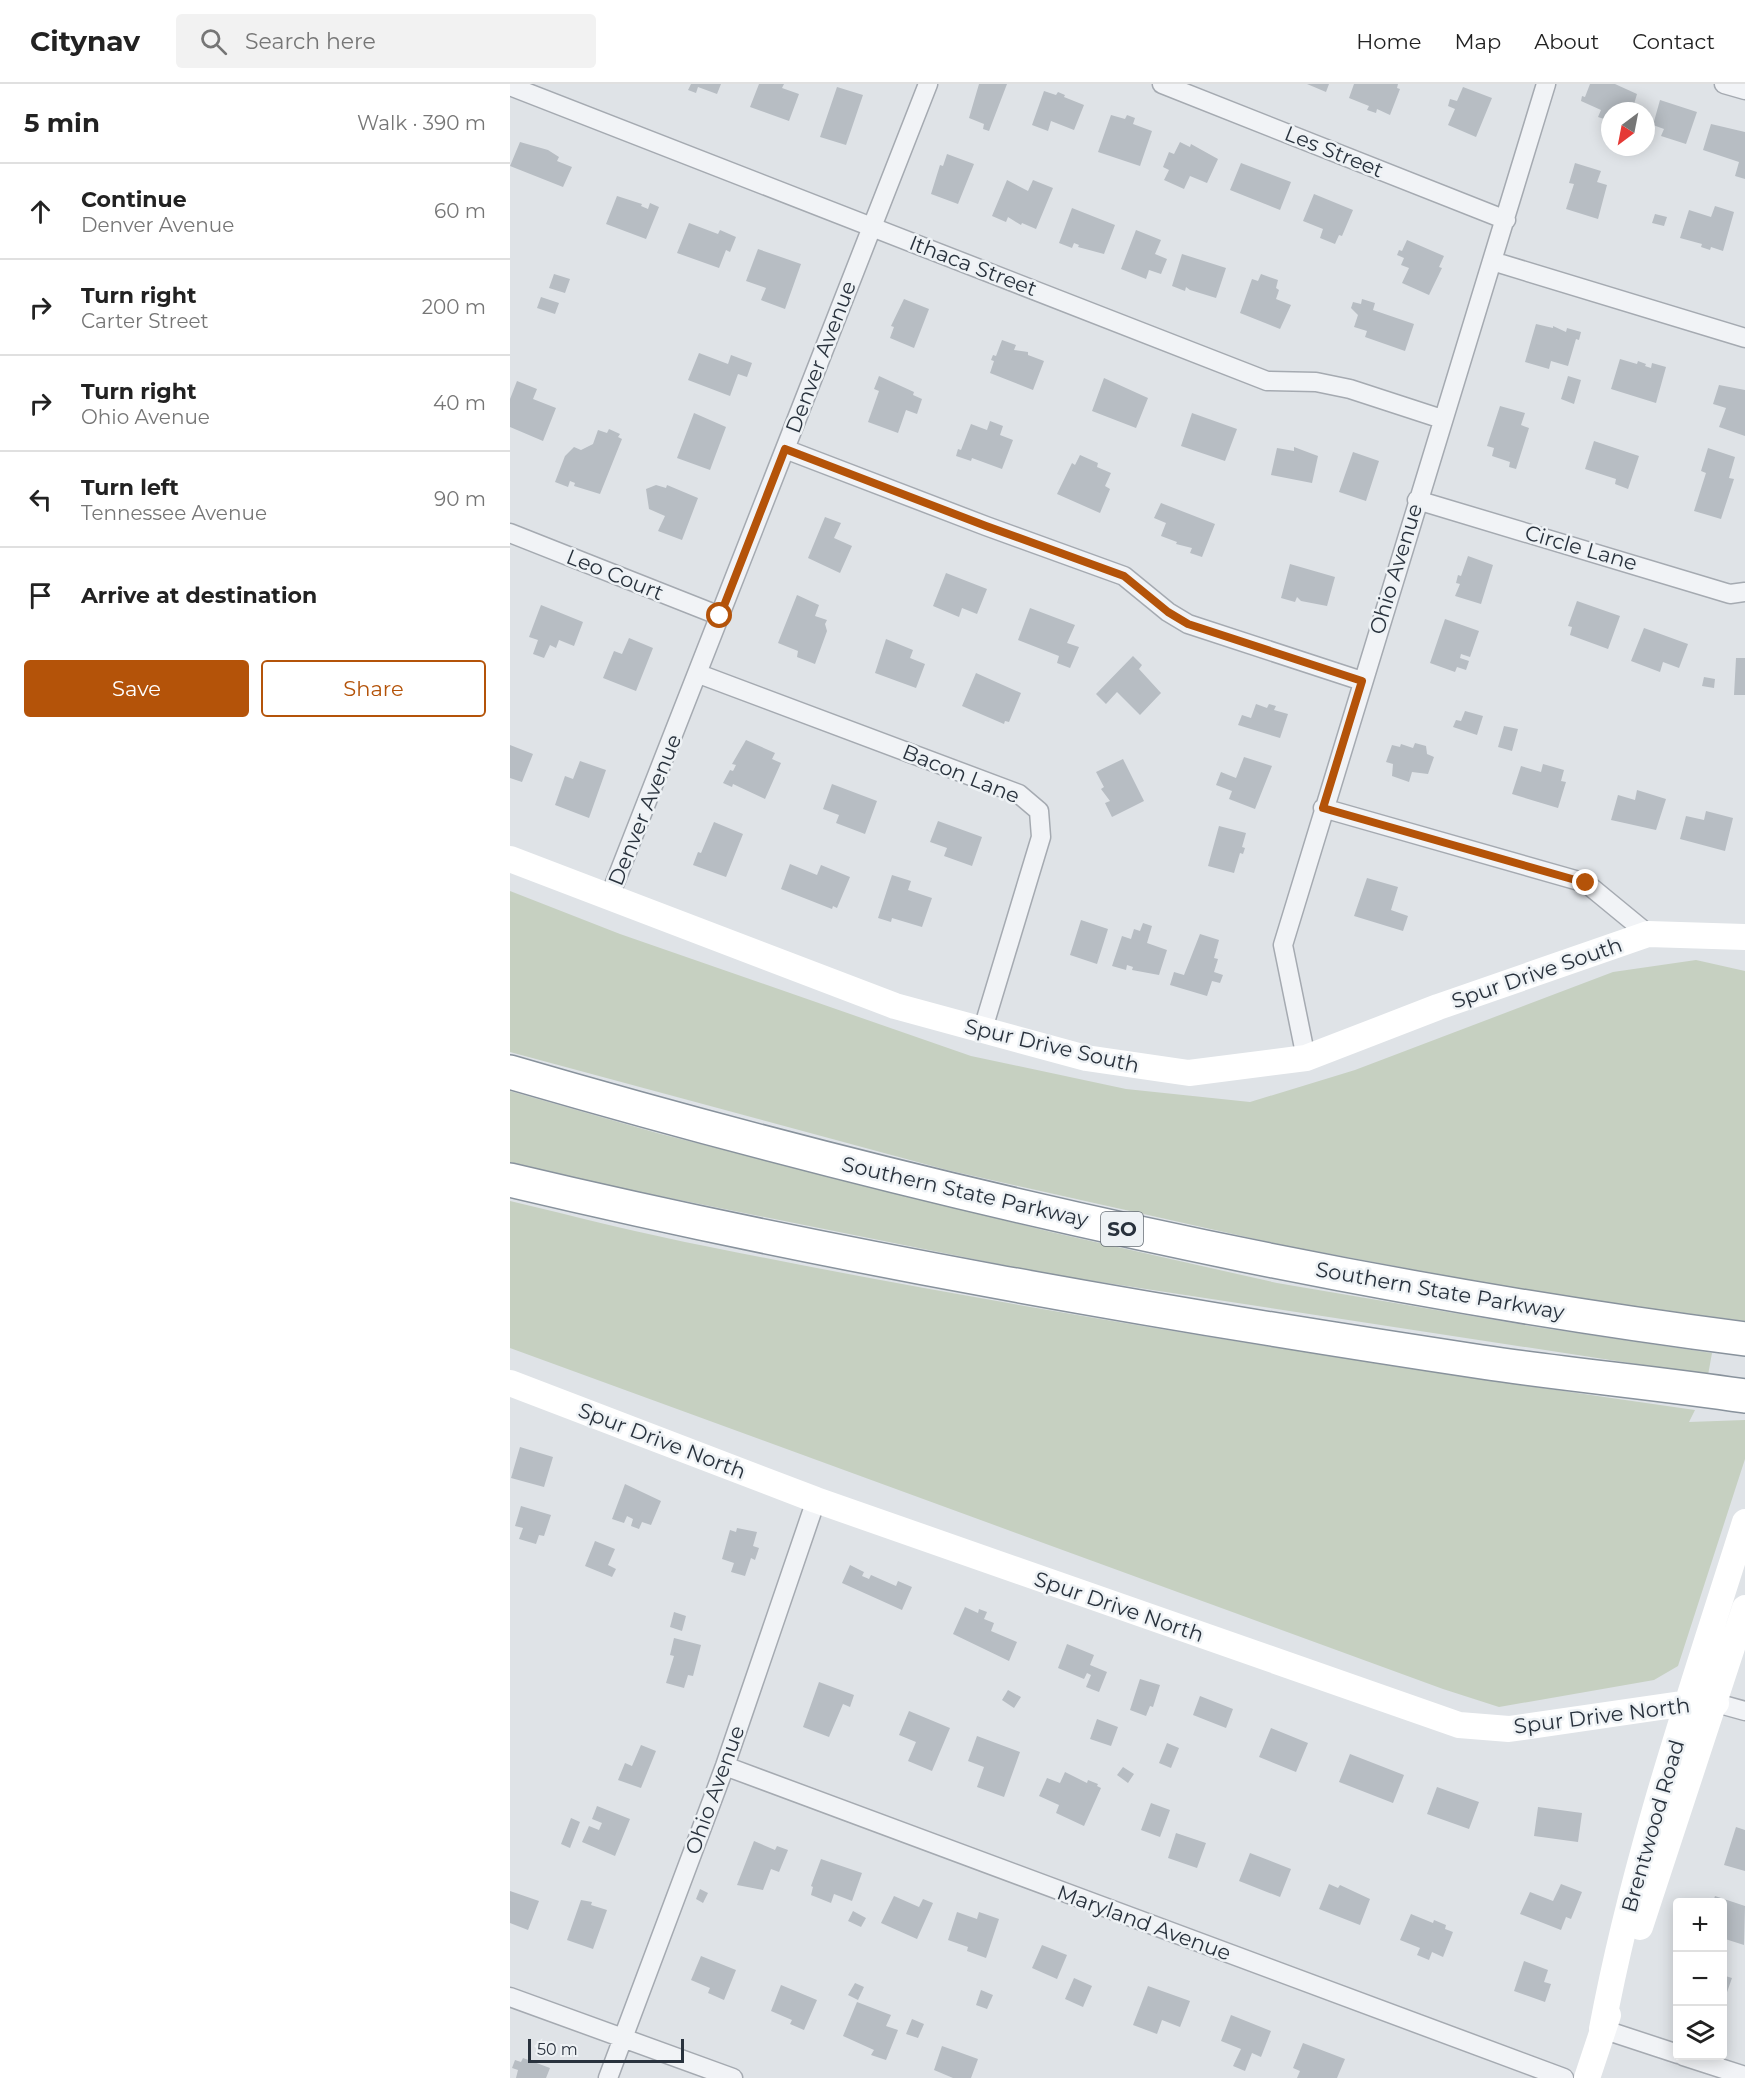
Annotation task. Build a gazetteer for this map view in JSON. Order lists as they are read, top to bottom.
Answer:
{
  "streets": {
    "highway": ["Southern State Parkway", "SO"],
    "street": [
      "Les Street",
      "Ithaca Street",
      "Denver Avenue",
      "Circle Lane",
      "Ohio Avenue",
      "Leo Court",
      "Bacon Lane",
      "Spur Drive South",
      "Spur Drive North",
      "Brentwood Road",
      "Maryland Avenue"
    ]
  },
  "crossings": [
    ["Les Street", "Ohio Avenue"],
    ["Ithaca Street", "Denver Avenue"],
    ["Ithaca Street", "Ohio Avenue"],
    ["Denver Avenue", "Leo Court"],
    ["Denver Avenue", "Bacon Lane"],
    ["Denver Avenue", "Spur Drive South"],
    ["Circle Lane", "Ohio Avenue"],
    ["Ohio Avenue", "Spur Drive South"],
    ["Ohio Avenue", "Spur Drive North"],
    ["Ohio Avenue", "Maryland Avenue"],
    ["Bacon Lane", "Spur Drive South"],
    ["Spur Drive North", "Brentwood Road"]
  ],
  "scale_bar": "50 m",
  "north": "bottom left",
  "page": {
    "header": "Citynav",
    "search": "Search here",
    "nav": [
      "Home",
      "Map",
      "About",
      "Contact"
    ],
    "heading": ["5 min", "Walk · 390 m"],
    "list": [
      ["Continue", "Denver Avenue", "60 m"],
      ["Turn right", "Carter Street", "200 m"],
      ["Turn right", "Ohio Avenue", "40 m"],
      ["Turn left", "Tennessee Avenue", "90 m"],
      "Arrive at destination"
    ],
    "buttons": ["Save", "Share"],
    "map_buttons": ["+", "−"],
    "scale": "50 m"
  }
}
